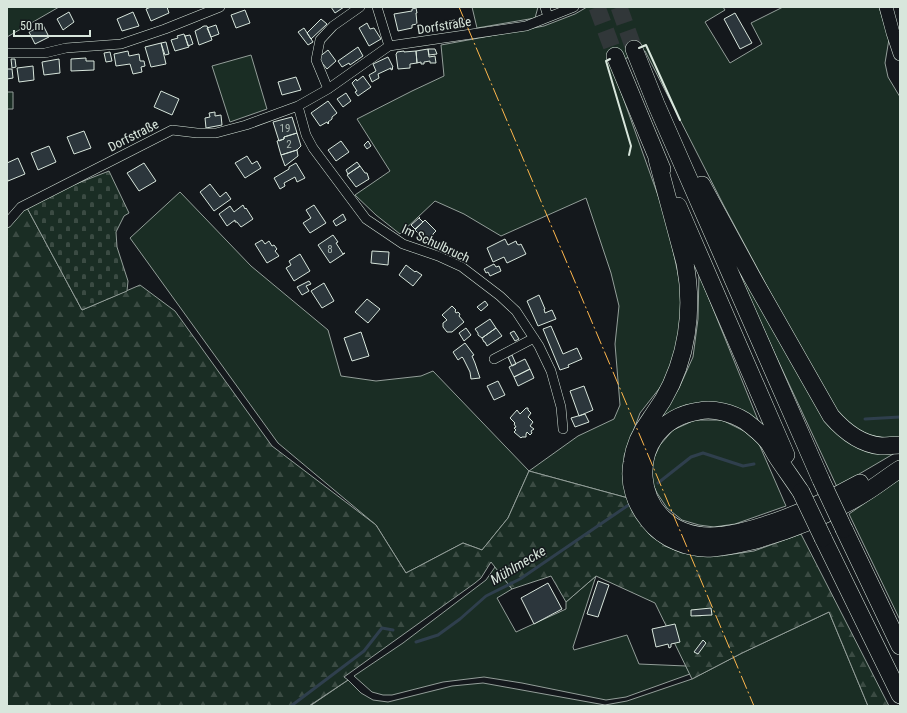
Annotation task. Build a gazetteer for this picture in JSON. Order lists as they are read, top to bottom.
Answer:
{
  "streets": {
    "street": ["Dorfstraße", "Im Schulbruch"]
  },
  "crossings": [
    ["Dorfstraße", "Im Schulbruch"]
  ],
  "water": ["Mühlmecke"],
  "house_numbers": ["19", "2", "8"],
  "scale_bar": "50 m"
}
